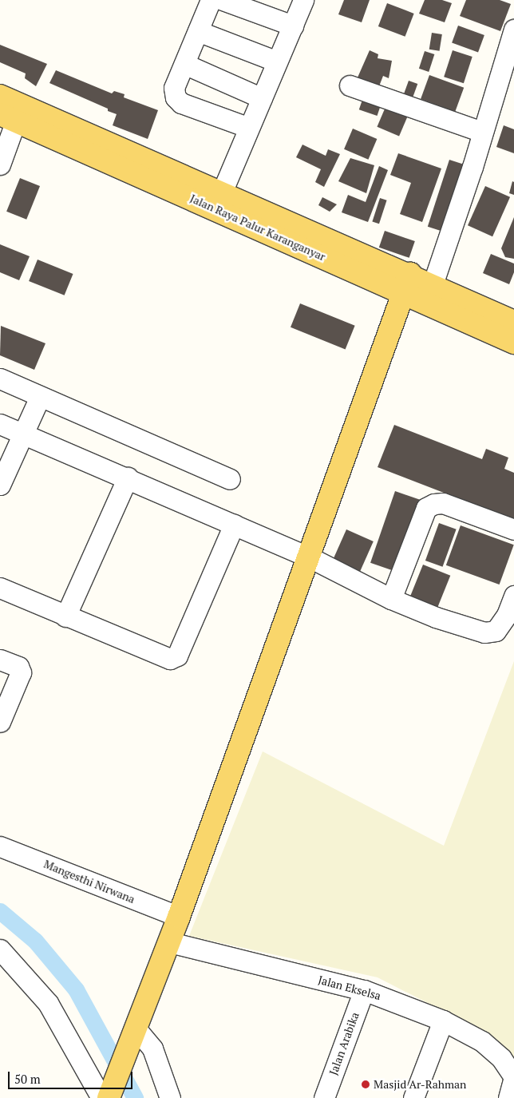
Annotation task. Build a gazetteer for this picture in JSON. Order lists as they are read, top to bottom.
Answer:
{
  "streets": {
    "main road": ["Jalan Raya Palur Karanganyar"],
    "street": ["Mangesthi Nirwana", "Jalan Ekselsa", "Jalan Arabika"]
  },
  "crossings": [
    ["Jalan Ekselsa", "Jalan Arabika"]
  ],
  "places": ["Masjid Ar-Rahman"],
  "scale_bar": "50 m"
}
